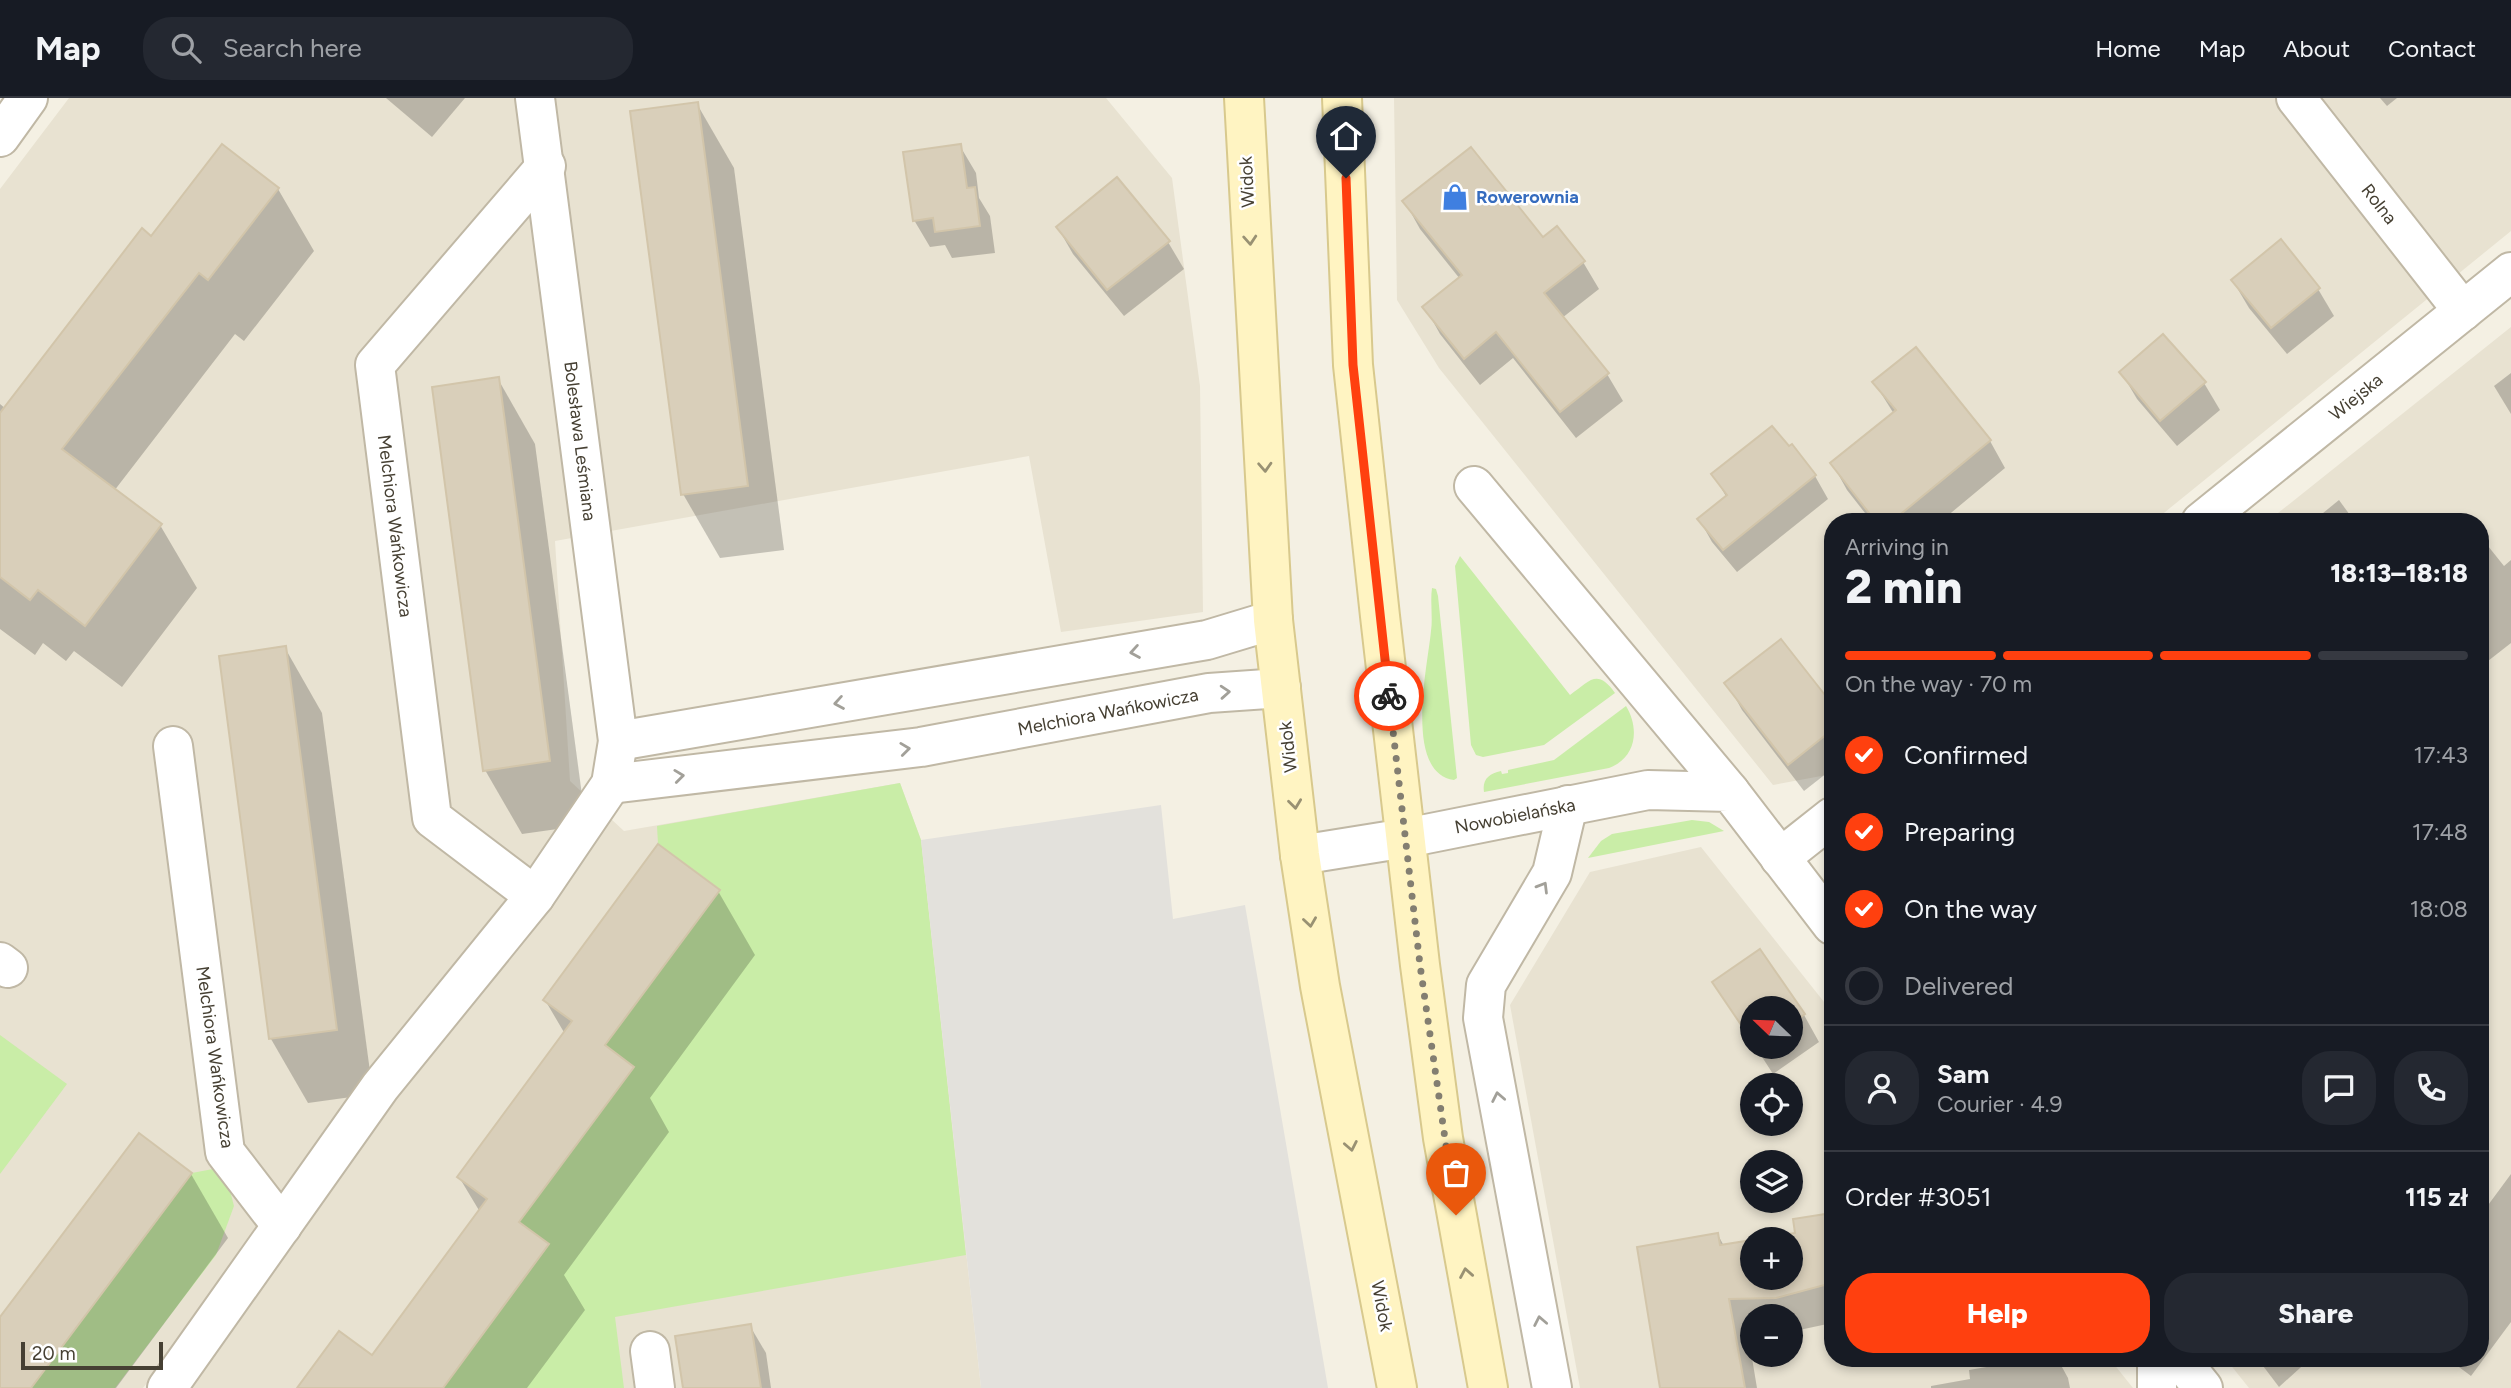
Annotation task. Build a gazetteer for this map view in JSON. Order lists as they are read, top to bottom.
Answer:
{
  "streets": {
    "main road": ["Widok"],
    "street": [
      "Rolna",
      "Wiejska",
      "Bolesława Leśmiana",
      "Melchiora Wańkowicza",
      "Nowobielańska"
    ]
  },
  "crossings": [
    ["Widok", "Melchiora Wańkowicza"],
    ["Widok", "Nowobielańska"],
    ["Rolna", "Wiejska"],
    ["Bolesława Leśmiana", "Melchiora Wańkowicza"]
  ],
  "places": {
    "shop": ["Rowerownia"]
  },
  "scale_bar": "20 m",
  "north": "top left",
  "page": {
    "header": "Map",
    "search": "Search here",
    "nav": [
      "Home",
      "Map",
      "About",
      "Contact"
    ],
    "heading": ["2 min", "Arriving in", "18:13–18:18"],
    "panel": [
      "Sam",
      "Courier · 4.9",
      "Order #3051",
      "115 zł"
    ],
    "bar": "On the way · 70 m",
    "list": [
      ["Confirmed", "17:43"],
      ["Preparing", "17:48"],
      ["On the way", "18:08"],
      "Delivered"
    ],
    "map_buttons": ["+", "−"],
    "buttons": ["Help", "Share"],
    "scale": "20 m"
  }
}
